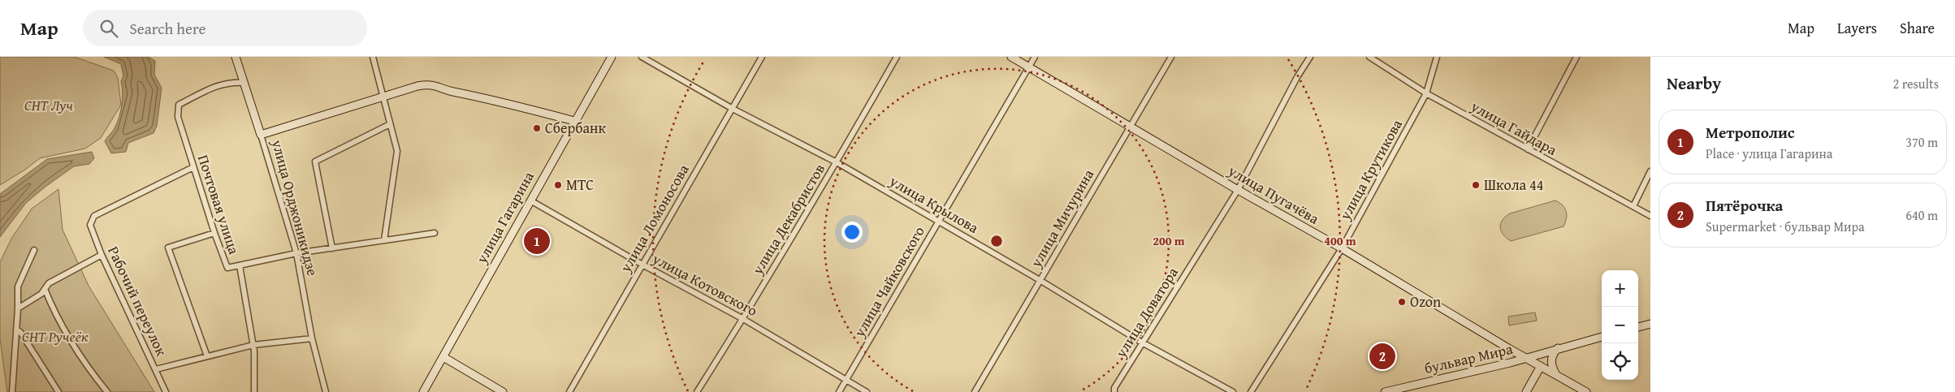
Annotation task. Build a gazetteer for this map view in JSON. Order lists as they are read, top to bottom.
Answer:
{
  "streets": {
    "street": [
      "улица Гайдара",
      "улица Крутикова",
      "улица Пугачёва",
      "Почтовая улица",
      "улица Крылова",
      "улица Орджоникидзе",
      "улица Гагарина",
      "улица Ломоносова",
      "улица Мичурина",
      "улица Декабристов",
      "улица Чайковского",
      "улица Котовского",
      "Рабочий переулок",
      "улица Доватора",
      "бульвар Мира"
    ]
  },
  "crossings": [
    ["улица Гайдара", "улица Крутикова"],
    ["улица Крутикова", "улица Пугачёва"],
    ["улица Пугачёва", "улица Мичурина"],
    ["улица Пугачёва", "улица Чайковского"],
    ["улица Пугачёва", "улица Доватора"],
    ["улица Пугачёва", "бульвар Мира"],
    ["Почтовая улица", "улица Орджоникидзе"],
    ["Почтовая улица", "Рабочий переулок"],
    ["улица Крылова", "улица Ломоносова"],
    ["улица Крылова", "улица Мичурина"],
    ["улица Крылова", "улица Декабристов"],
    ["улица Крылова", "улица Чайковского"],
    ["улица Крылова", "улица Доватора"],
    ["улица Гагарина", "улица Котовского"],
    ["улица Ломоносова", "улица Котовского"],
    ["улица Декабристов", "улица Котовского"],
    ["улица Чайковского", "улица Котовского"]
  ],
  "parks": ["СНТ Луч", "СНТ Ручеёк"],
  "places": [
    "Сбербанк",
    "МТС",
    "Школа 44",
    "Ozon"
  ],
  "page": {
    "header": "Map",
    "search": "Search here",
    "nav": ["Map", "Layers", "Share"],
    "heading": ["Nearby", "2 results"],
    "list": [
      {
        "mark": "1",
        "name": "Метрополис",
        "note": "Place · улица Гагарина",
        "value": "370 m"
      },
      {
        "mark": "2",
        "name": "Пятёрочка",
        "note": "Supermarket · бульвар Мира",
        "value": "640 m"
      }
    ],
    "pins": ["1", "2"],
    "map_buttons": ["+", "−"]
  },
  "rings": ["200 m", "400 m"]
}
